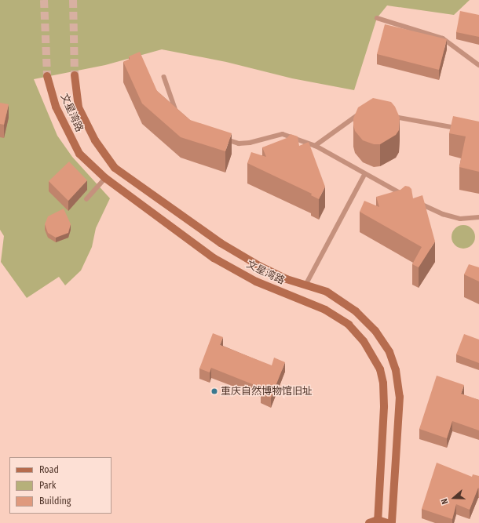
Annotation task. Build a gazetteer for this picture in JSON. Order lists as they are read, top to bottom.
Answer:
{
  "streets": {
    "main road": ["文星湾路"]
  },
  "places": ["重庆自然博物馆旧址"],
  "legend": ["Road", "Park", "Building"],
  "north": "left"
}
